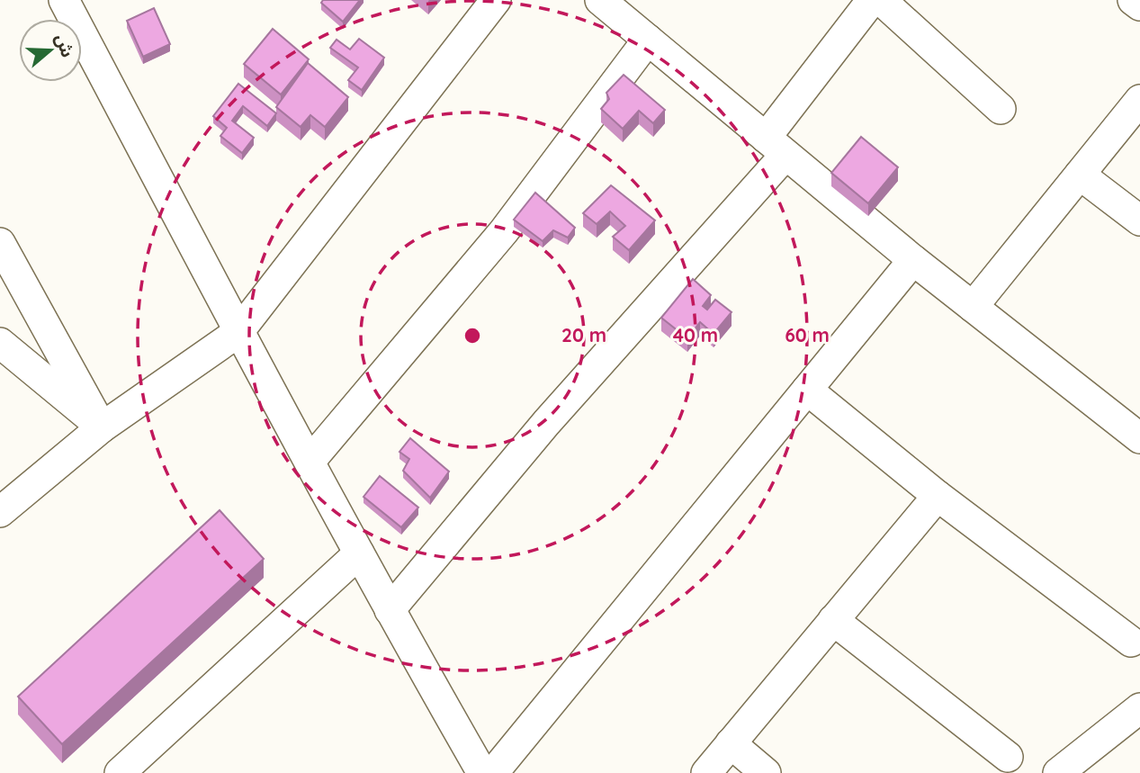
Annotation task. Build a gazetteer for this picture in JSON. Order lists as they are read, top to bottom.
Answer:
{
  "north": "right",
  "rings": ["20 m", "40 m", "60 m"]
}
